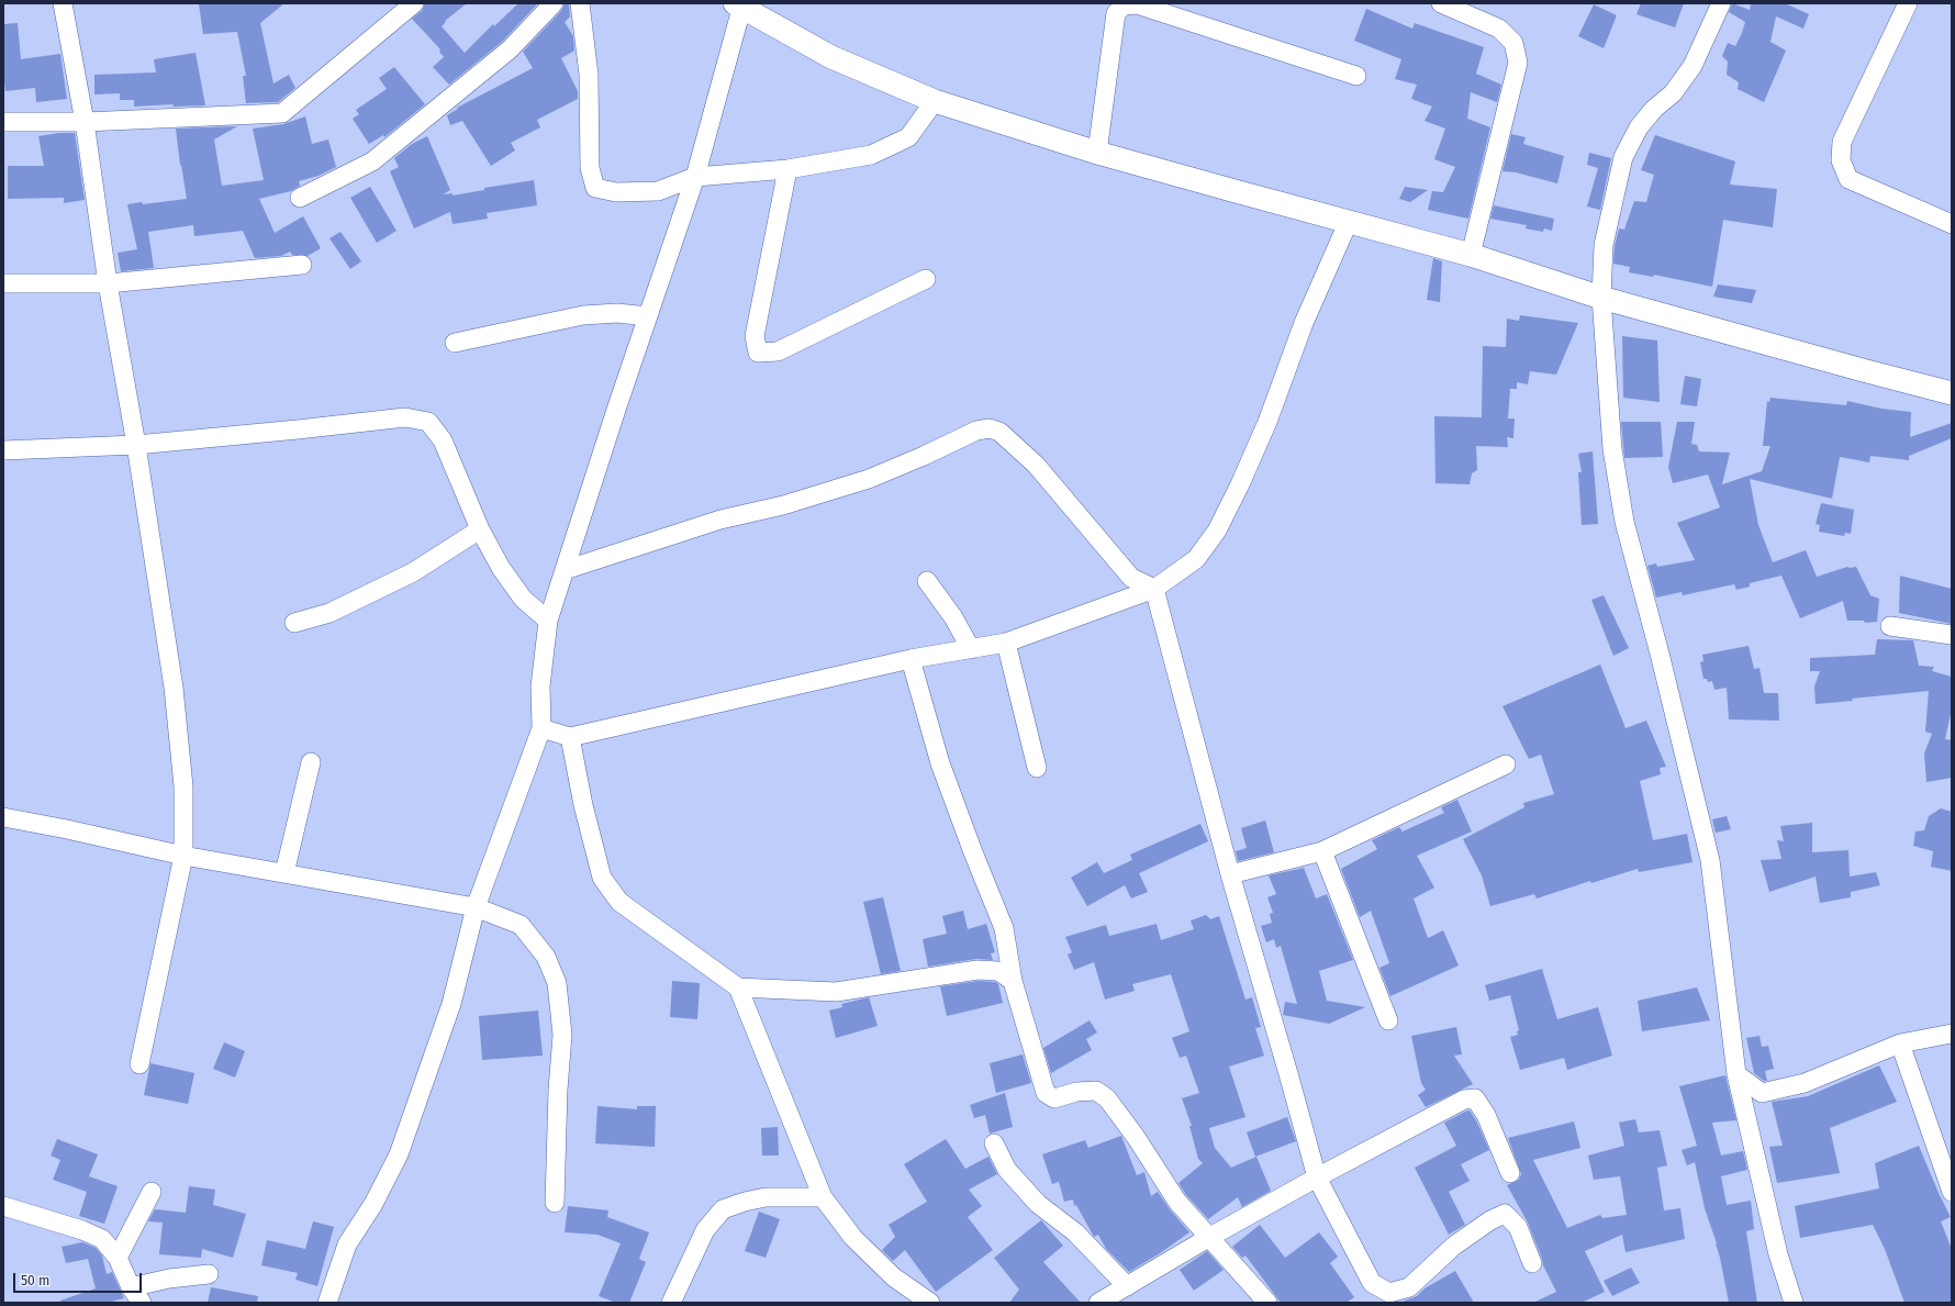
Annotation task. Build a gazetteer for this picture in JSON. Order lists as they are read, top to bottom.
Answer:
{
  "scale_bar": "50 m"
}
